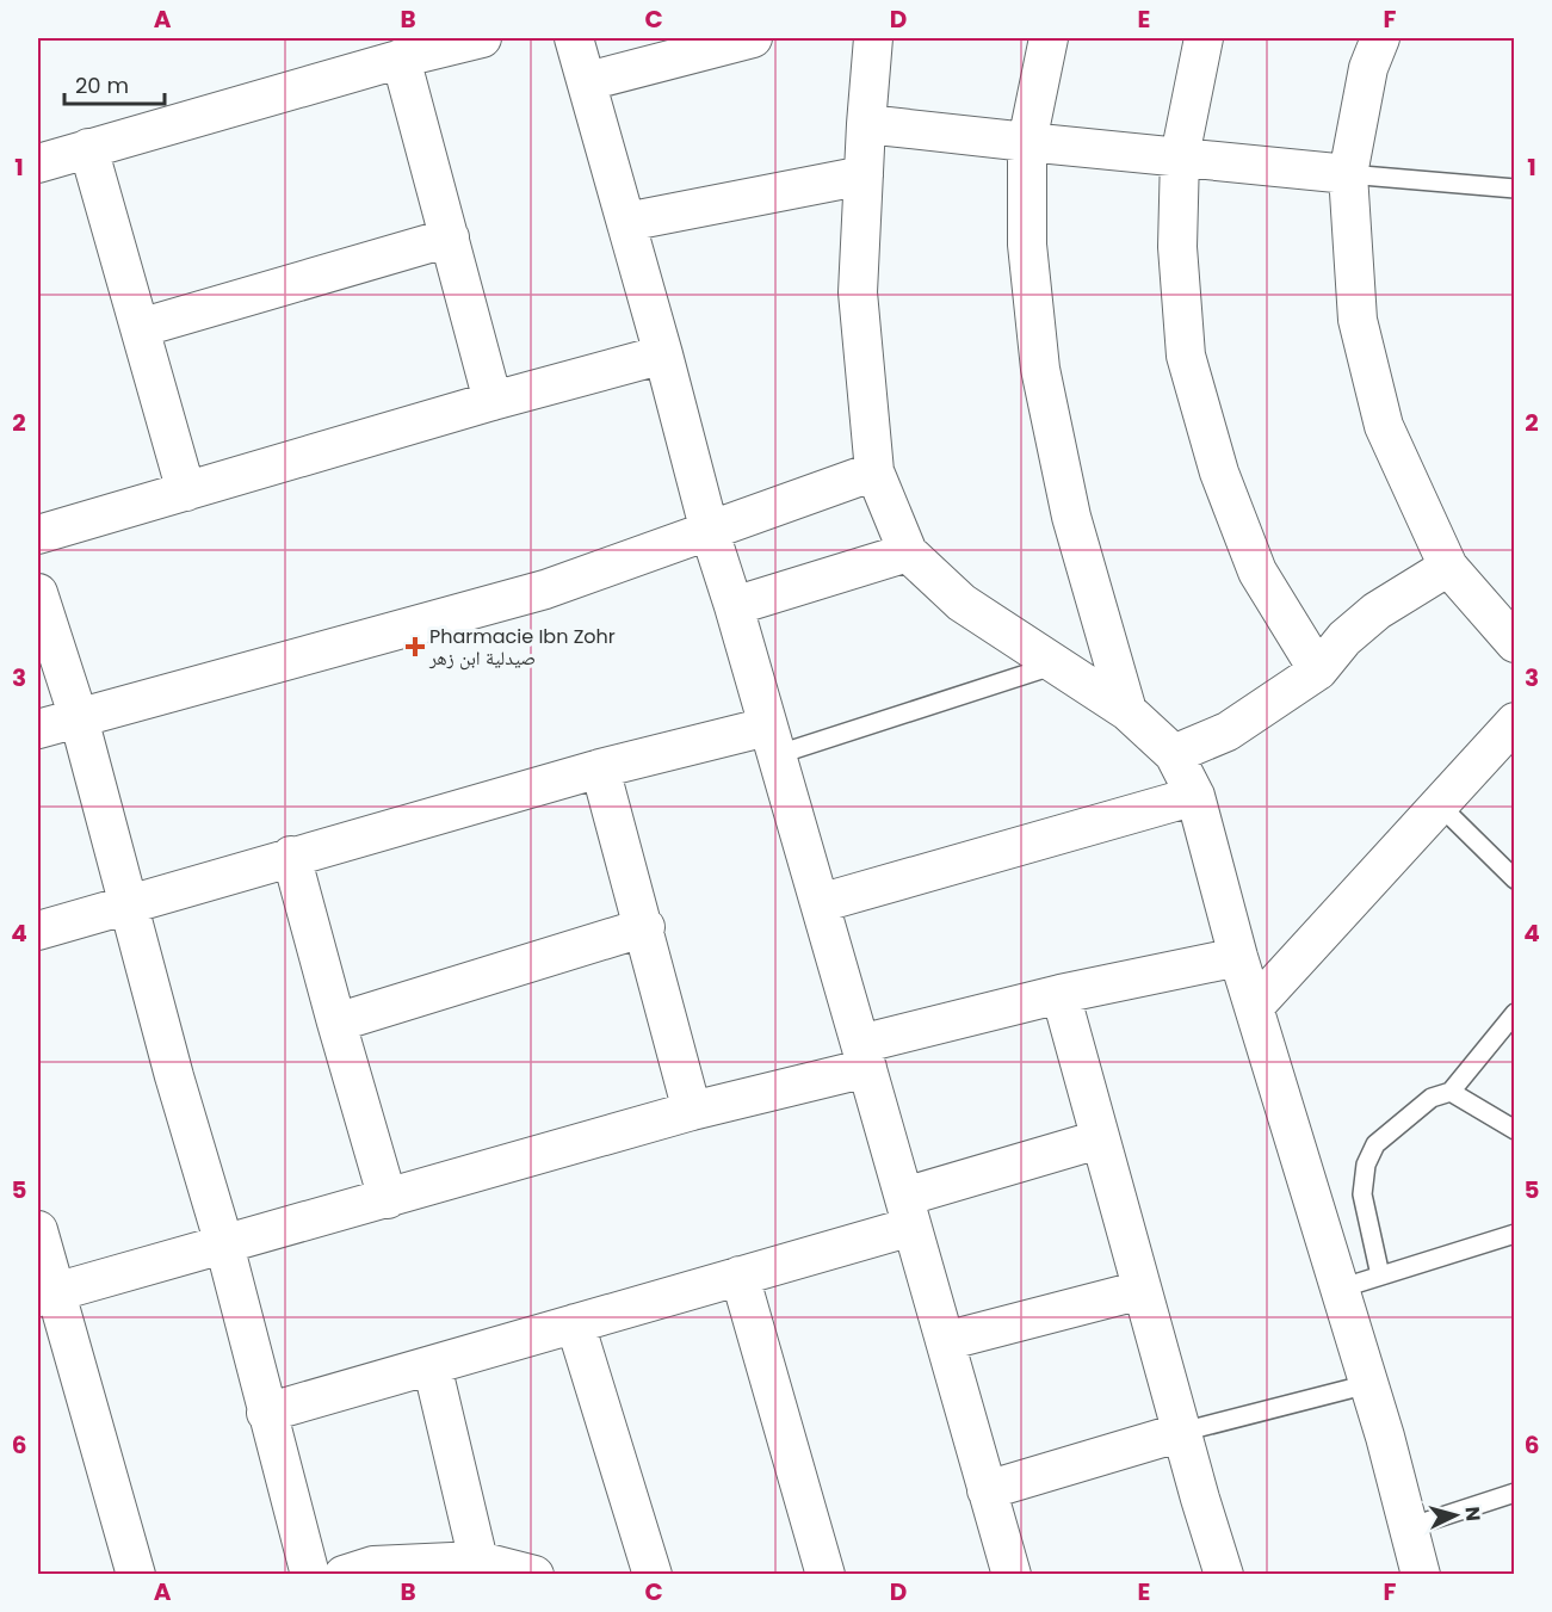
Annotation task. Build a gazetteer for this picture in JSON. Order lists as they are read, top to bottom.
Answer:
{
  "places": {
    "health": ["Pharmacie Ibn Zohr صيدلية ابن زهر"]
  },
  "scale_bar": "20 m",
  "north": "right",
  "grid": {
    "columns": [
      "A",
      "B",
      "C",
      "D",
      "E",
      "F"
    ],
    "rows": [
      "1",
      "2",
      "3",
      "4",
      "5",
      "6"
    ]
  }
}
